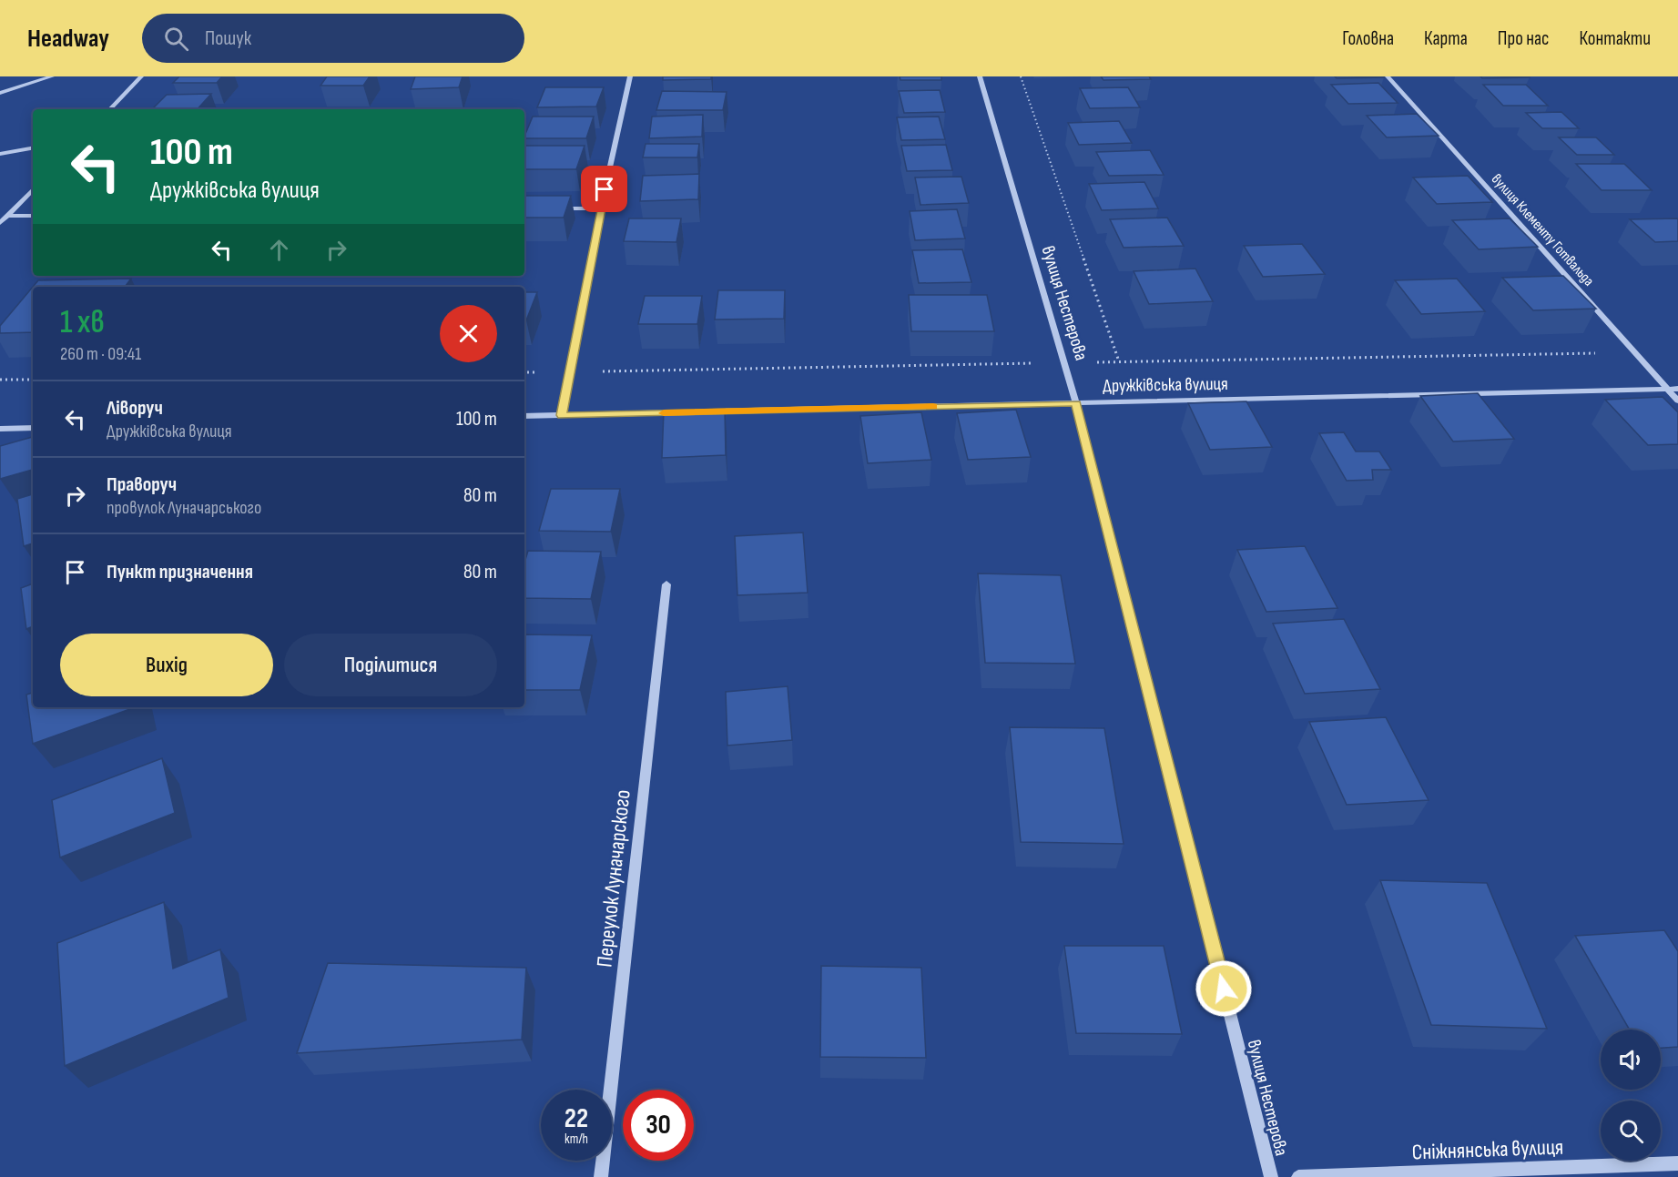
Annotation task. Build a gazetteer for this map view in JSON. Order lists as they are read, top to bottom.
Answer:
{
  "streets": {
    "street": [
      "вулиця Клементу Готвальда",
      "вулиця Нестерова",
      "Дружківська вулиця",
      "Переулок Луначарского",
      "Сніжнянська вулиця"
    ]
  },
  "crossings": [
    ["вулиця Клементу Готвальда", "Дружківська вулиця"],
    ["вулиця Нестерова", "Дружківська вулиця"]
  ],
  "page": {
    "header": "Headway",
    "search": "Пошук",
    "nav": [
      "Головна",
      "Карта",
      "Про нас",
      "Контакти"
    ],
    "turn": ["100 m", "Дружківська вулиця"],
    "heading": ["1 хв", "260 m · 09:41"],
    "list": [
      {
        "name": "Ліворуч",
        "note": "Дружківська вулиця",
        "value": "100 m"
      },
      {
        "name": "Праворуч",
        "note": "провулок Луначарського",
        "value": "80 m"
      },
      {
        "name": "Пункт призначення",
        "value": "80 m"
      }
    ],
    "buttons": ["Вихід", "Поділитися"],
    "speed": "22 km/h",
    "limit": "30"
  }
}
